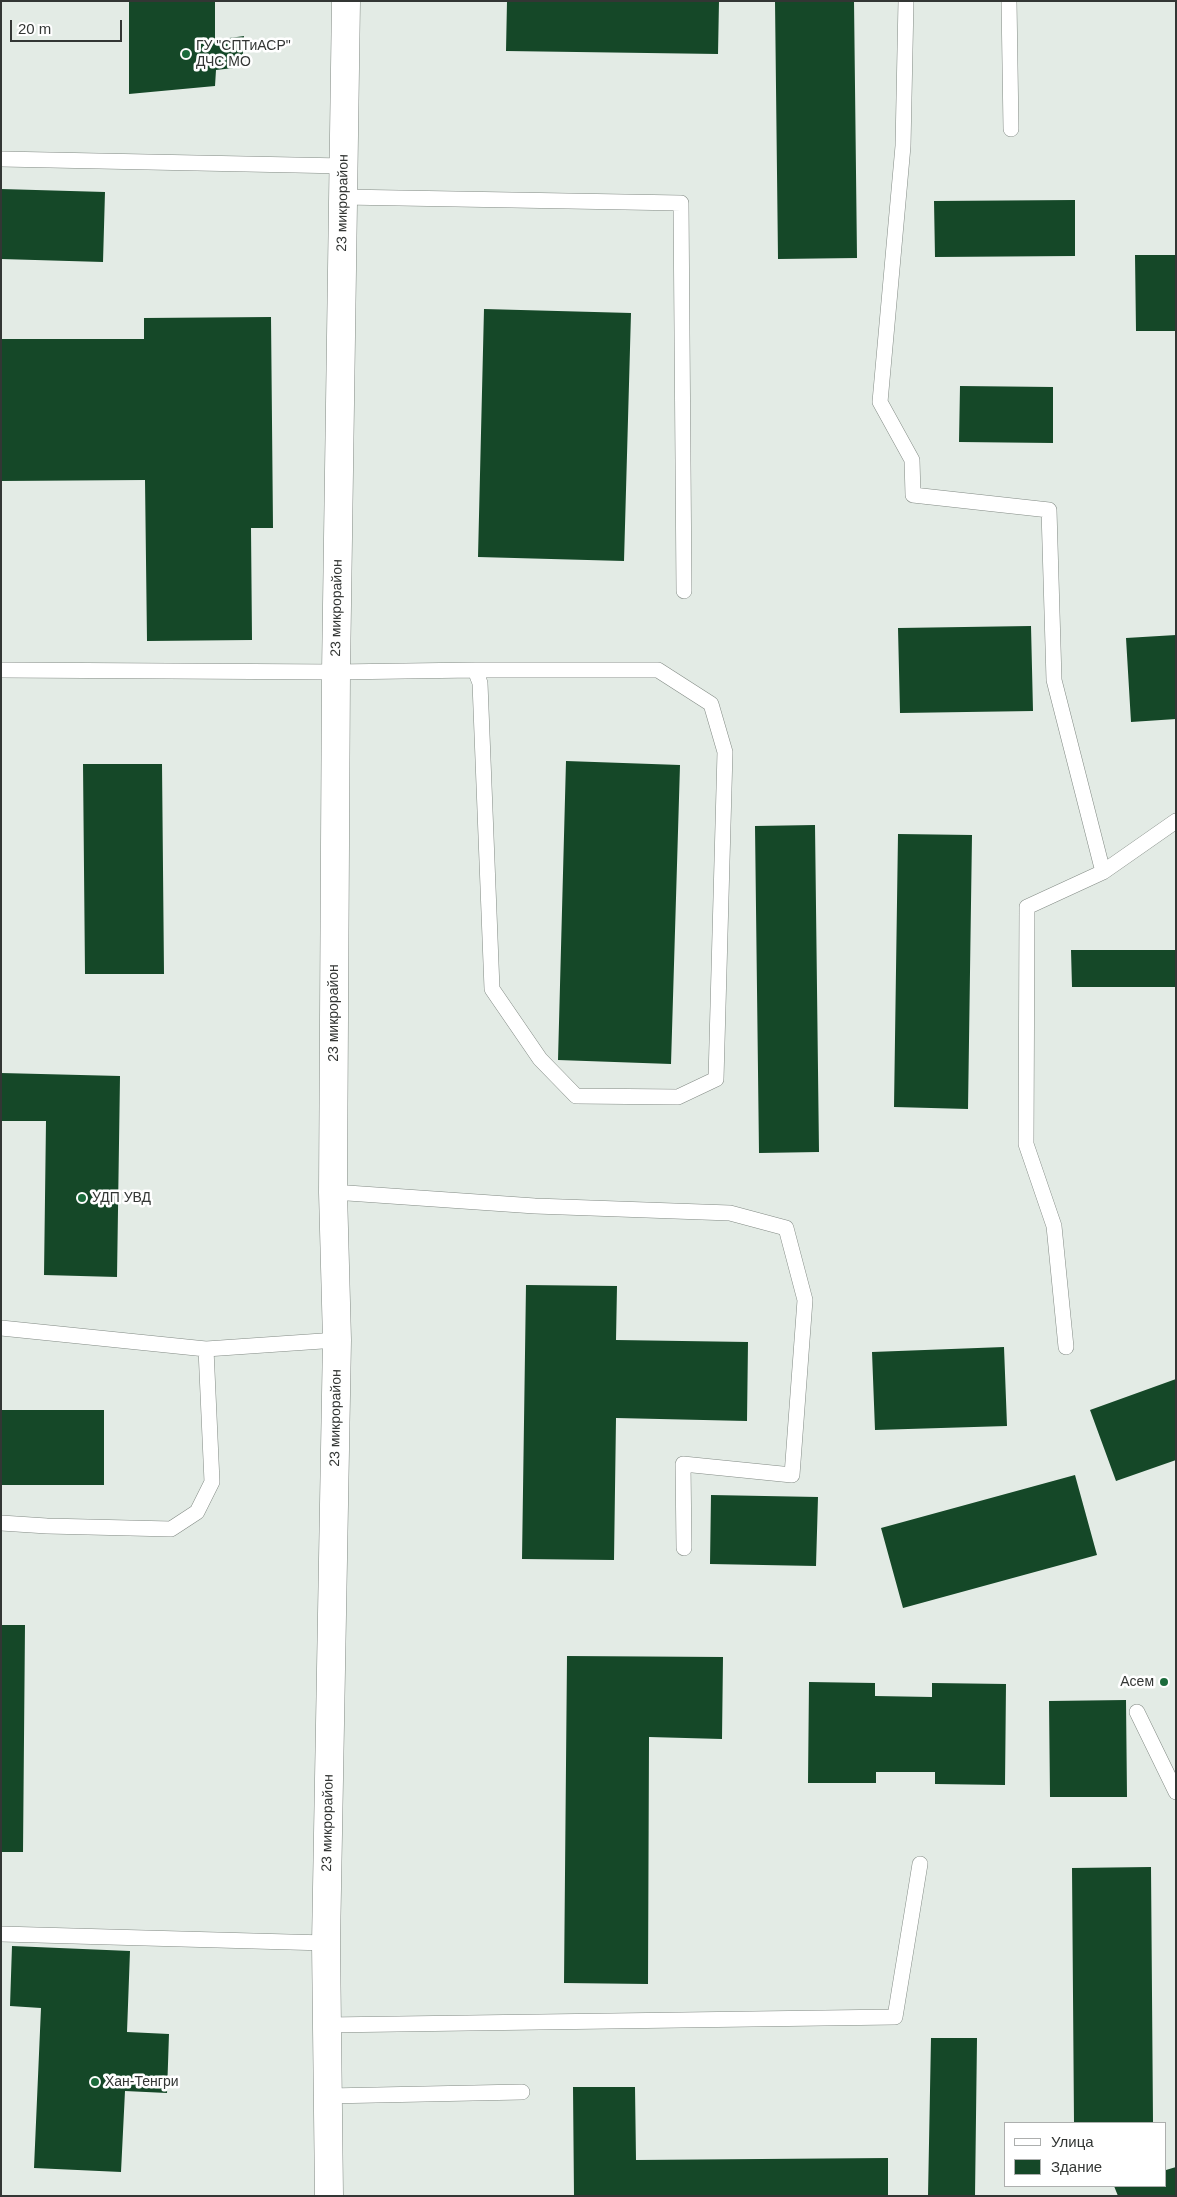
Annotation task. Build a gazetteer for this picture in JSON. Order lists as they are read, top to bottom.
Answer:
{
  "streets": {
    "street": ["23 микрорайон"]
  },
  "places": [
    "ГУ \"СПТиАСР\" ДЧС МО",
    "УДП УВД",
    "Асем",
    "Хан-Тенгри"
  ],
  "legend": ["Улица", "Здание"],
  "scale_bar": "20 m"
}
